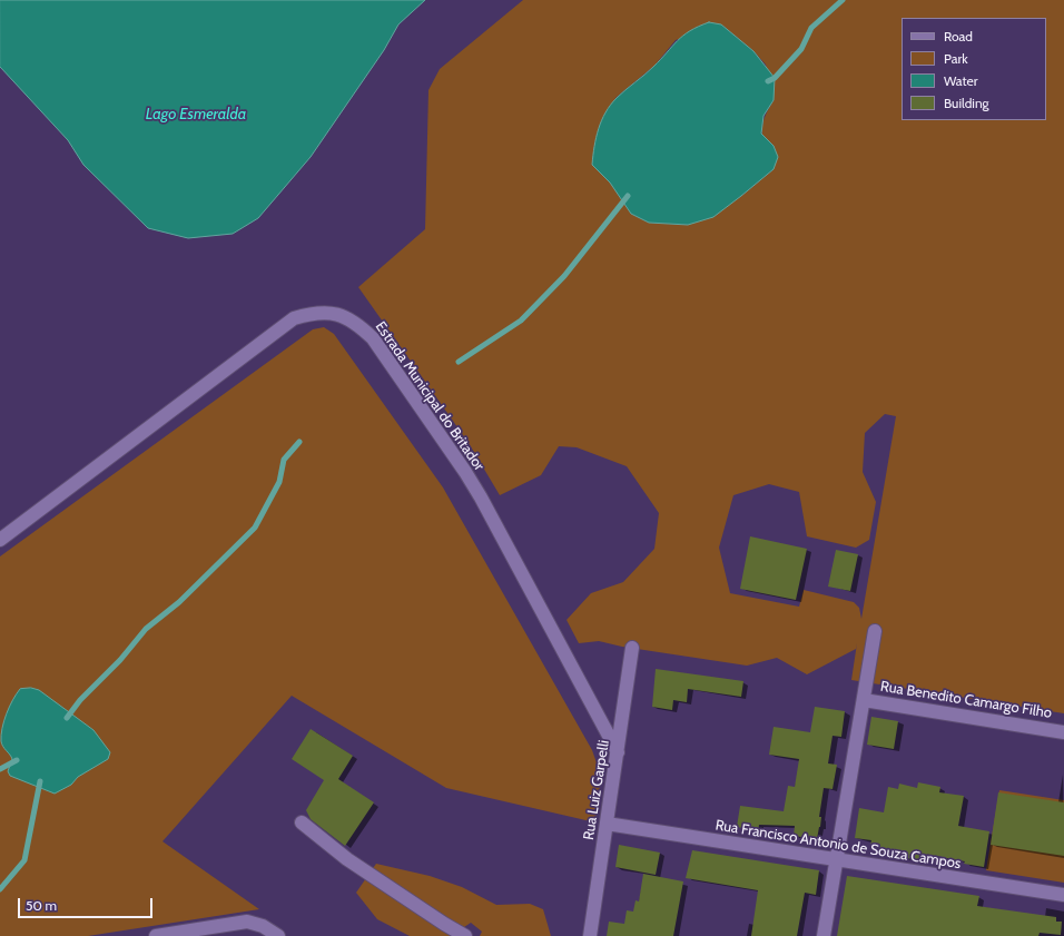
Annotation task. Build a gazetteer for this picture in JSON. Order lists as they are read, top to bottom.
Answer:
{
  "streets": {
    "street": [
      "Estrada Municipal do Britador",
      "Rua Benedito Camargo Filho",
      "Rua Luiz Garpelli",
      "Rua Francisco Antonio de Souza Campos"
    ]
  },
  "crossings": [
    ["Estrada Municipal do Britador", "Rua Luiz Garpelli"],
    ["Rua Luiz Garpelli", "Rua Francisco Antonio de Souza Campos"]
  ],
  "water": ["Lago Esmeralda"],
  "legend": [
    "Road",
    "Park",
    "Water",
    "Building"
  ],
  "scale_bar": "50 m"
}
